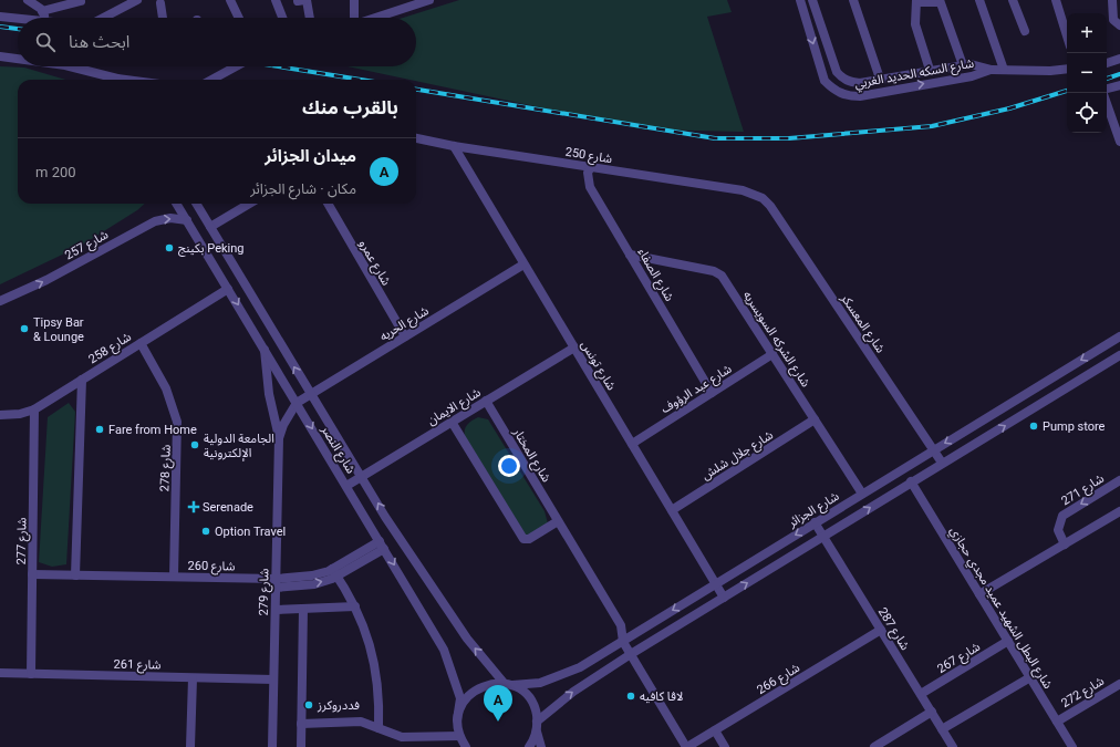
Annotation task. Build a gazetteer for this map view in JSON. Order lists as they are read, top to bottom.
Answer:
{
  "streets": {
    "street": [
      "شارع السكه الحديد الغربي",
      "شارع 250",
      "شارع 257",
      "شارع عمرو",
      "شارع الصفاء",
      "شارع الحريه",
      "شارع المعسكر",
      "شارع الشركه السويسريه",
      "شارع 258",
      "شارع تونس",
      "شارع عبد الرؤوف",
      "شارع الايمان",
      "شارع النصر",
      "شارع المختار",
      "شارع جلال شلش",
      "شارع 278",
      "شارع 271",
      "شارع الجزائر",
      "شارع 277",
      "شارع 260",
      "شارع 279",
      "شارع البطل الشهيد عميد مجدي حجازي",
      "شارع 287",
      "شارع 267",
      "شارع 261",
      "شارع 266",
      "شارع 272"
    ]
  },
  "crossings": [
    ["شارع 250", "شارع الصفاء"],
    ["شارع 250", "شارع المعسكر"],
    ["شارع 250", "شارع تونس"],
    ["شارع 257", "شارع النصر"],
    ["شارع عمرو", "شارع الحريه"],
    ["شارع الصفاء", "شارع الشركه السويسريه"],
    ["شارع الصفاء", "شارع عبد الرؤوف"],
    ["شارع الحريه", "شارع تونس"],
    ["شارع الحريه", "شارع النصر"],
    ["شارع الحريه", "شارع 279"],
    ["شارع المعسكر", "شارع الجزائر"],
    ["شارع الشركه السويسريه", "شارع عبد الرؤوف"],
    ["شارع الشركه السويسريه", "شارع جلال شلش"],
    ["شارع الشركه السويسريه", "شارع الجزائر"],
    ["شارع 258", "شارع النصر"],
    ["شارع 258", "شارع 278"],
    ["شارع 258", "شارع 277"],
    ["شارع تونس", "شارع عبد الرؤوف"],
    ["شارع تونس", "شارع الايمان"],
    ["شارع تونس", "شارع جلال شلش"],
    ["شارع تونس", "شارع الجزائر"],
    ["شارع الايمان", "شارع النصر"],
    ["شارع الايمان", "شارع المختار"],
    ["شارع النصر", "شارع الجزائر"],
    ["شارع النصر", "شارع 260"],
    ["شارع النصر", "شارع 279"],
    ["شارع المختار", "شارع الجزائر"],
    ["شارع المختار", "شارع 266"],
    ["شارع 278", "شارع 260"],
    ["شارع الجزائر", "شارع 287"],
    ["شارع 277", "شارع 260"],
    ["شارع 277", "شارع 261"],
    ["شارع 260", "شارع 279"],
    ["شارع 279", "شارع 261"],
    ["شارع البطل الشهيد عميد مجدي حجازي", "شارع 267"],
    ["شارع البطل الشهيد عميد مجدي حجازي", "شارع 272"],
    ["شارع 287", "شارع 267"],
    ["شارع 287", "شارع 266"]
  ],
  "one_way": ["شارع 257"],
  "places": {
    "other": [
      "بكينج Peking",
      "Tipsy Bar & Lounge",
      "Pump store",
      "Fare from Home",
      "الجامعة الدولية الإلكترونية",
      "Option Travel",
      "لاڤا كافيه",
      "فددروكرز"
    ],
    "health": ["Serenade"]
  },
  "page": {
    "map_buttons": ["+", "−"],
    "search": "ابحث هنا",
    "heading": "بالقرب منك",
    "list": [
      {
        "mark": "A",
        "name": "ميدان الجزائر",
        "note": "مكان · شارع الجزائر",
        "value": "200 m"
      }
    ],
    "pins": "A"
  }
}
